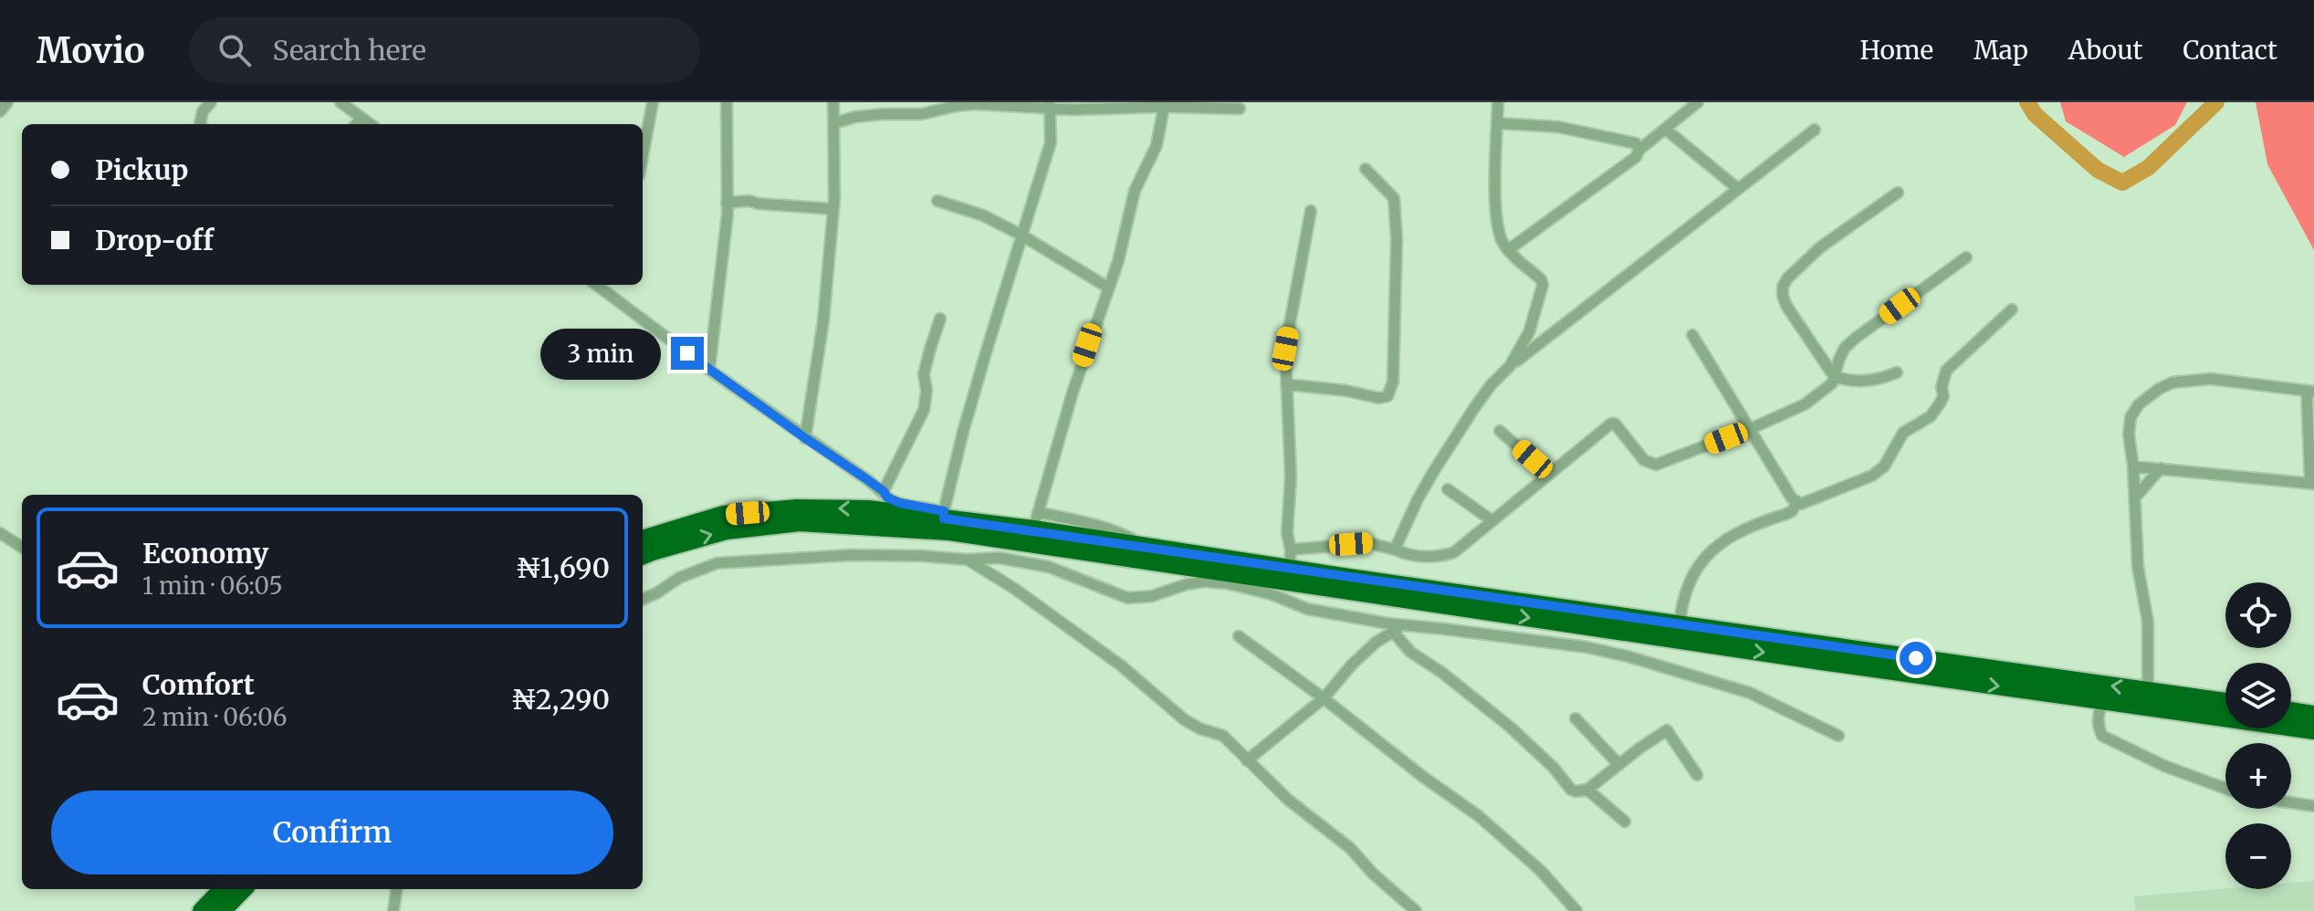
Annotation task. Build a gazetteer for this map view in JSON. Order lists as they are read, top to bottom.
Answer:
{
  "page": {
    "header": "Movio",
    "search": "Search here",
    "nav": [
      "Home",
      "Map",
      "About",
      "Contact"
    ],
    "banner": ["Pickup", "Drop-off"],
    "bubble": "3 min",
    "list": [
      {
        "name": "Economy",
        "note": "1 min · 06:05",
        "value": "₦1,690"
      },
      {
        "name": "Comfort",
        "note": "2 min · 06:06",
        "value": "₦2,290"
      }
    ],
    "map_buttons": ["+", "−"],
    "buttons": "Confirm"
  }
}
